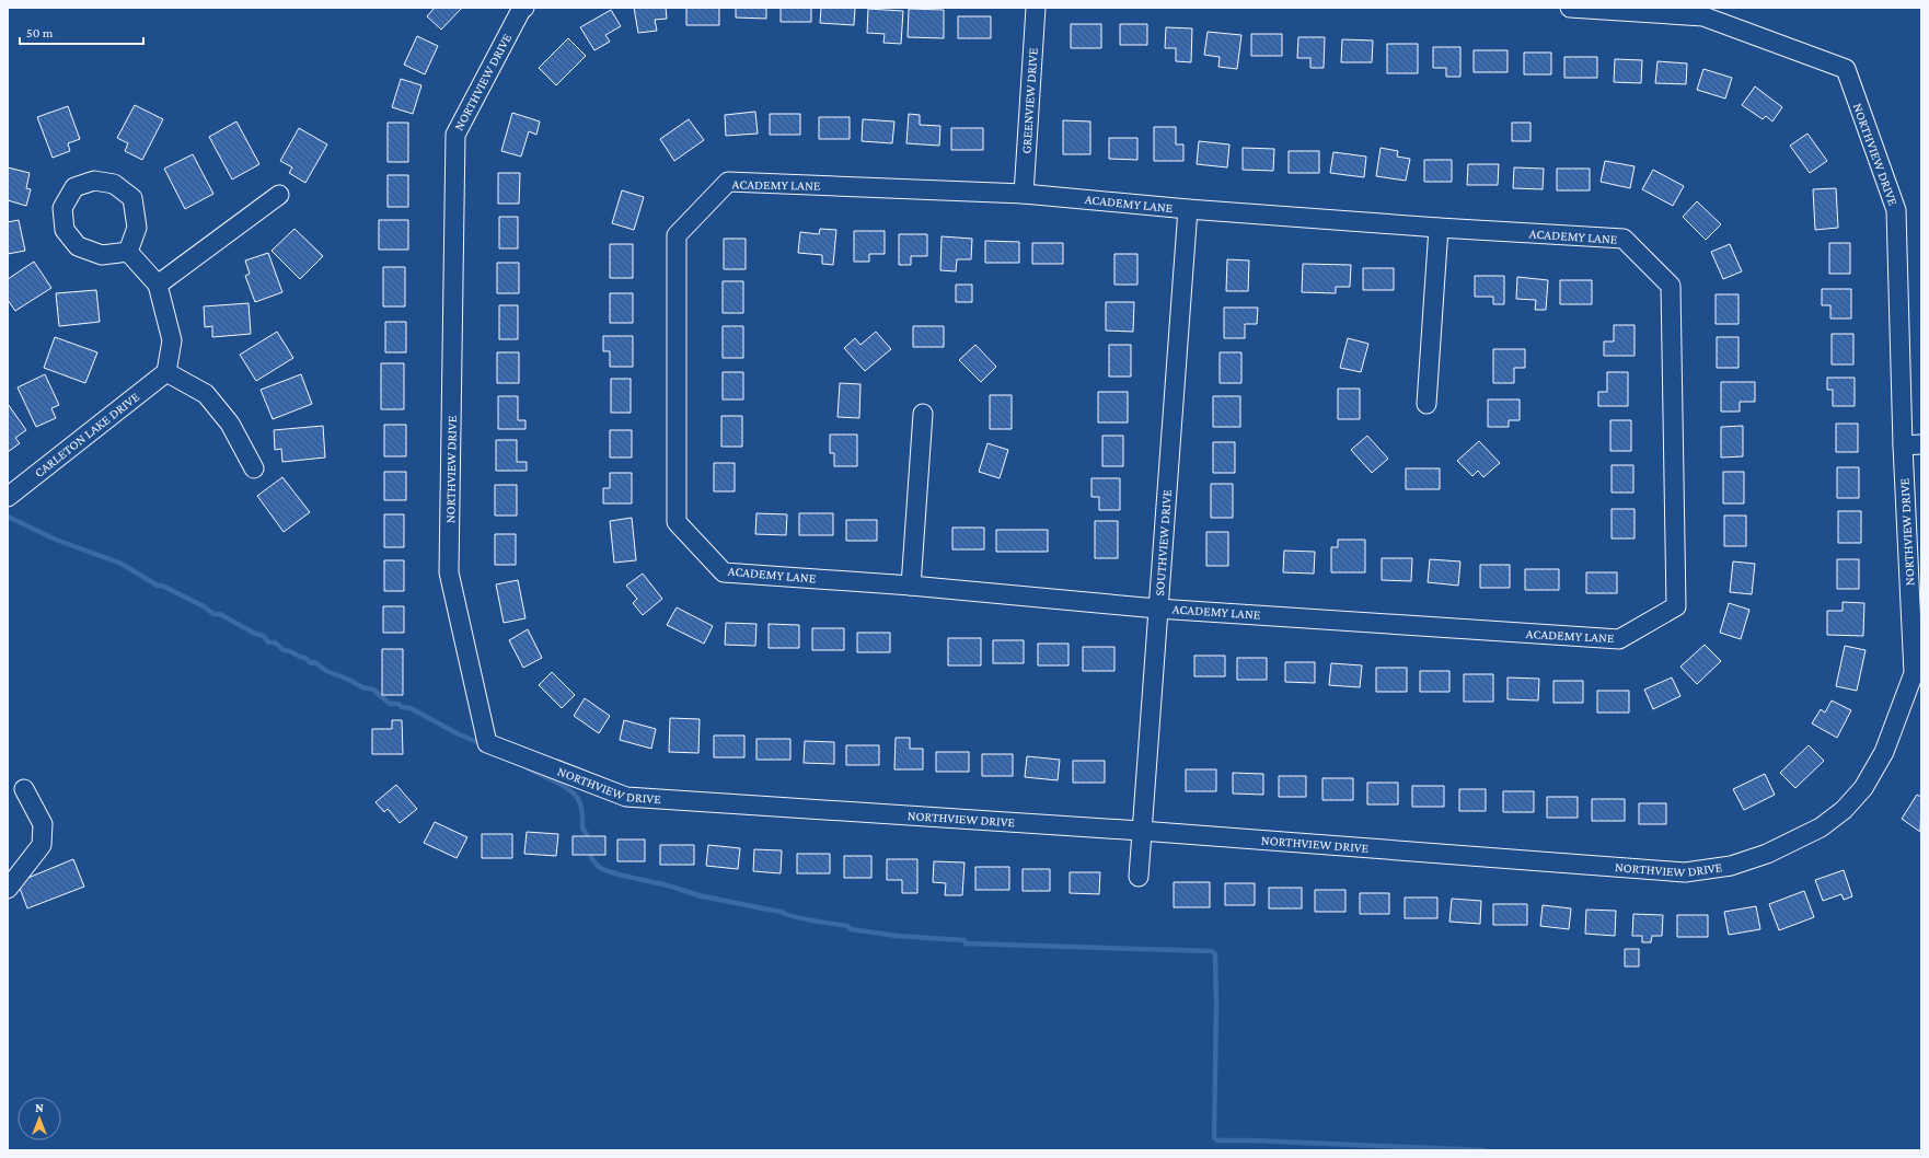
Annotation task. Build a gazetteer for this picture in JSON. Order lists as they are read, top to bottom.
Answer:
{
  "streets": {
    "street": [
      "NORTHVIEW DRIVE",
      "GREENVIEW DRIVE",
      "ACADEMY LANE",
      "CARLETON LAKE DRIVE",
      "SOUTHVIEW DRIVE"
    ]
  },
  "crossings": [
    ["NORTHVIEW DRIVE", "SOUTHVIEW DRIVE"],
    ["GREENVIEW DRIVE", "ACADEMY LANE"],
    ["ACADEMY LANE", "SOUTHVIEW DRIVE"]
  ],
  "scale_bar": "50 m",
  "north": "top"
}
